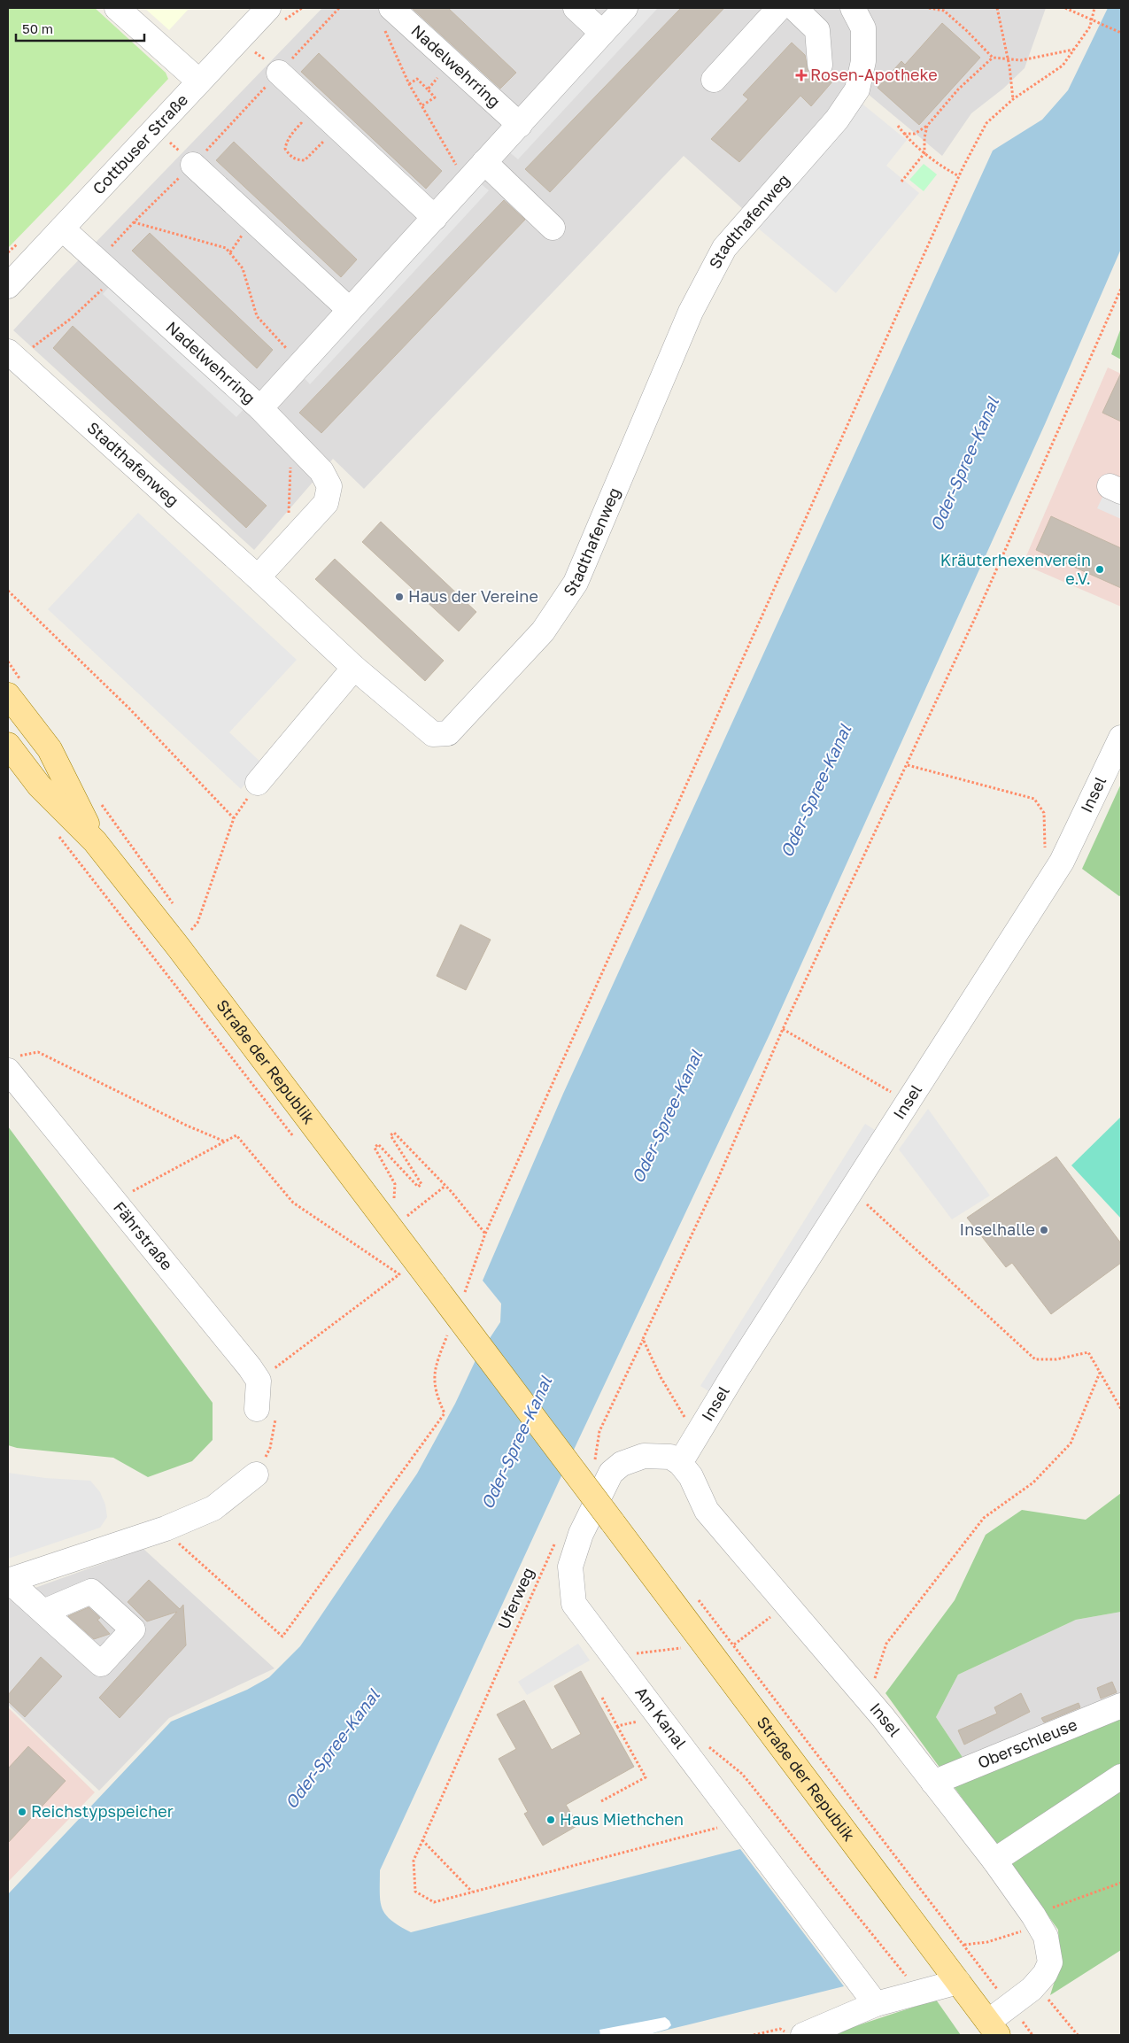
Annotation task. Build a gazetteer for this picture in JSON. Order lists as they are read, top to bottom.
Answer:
{
  "streets": {
    "main road": ["Straße der Republik"],
    "street": [
      "Nadelwehrring",
      "Cottbuser Straße",
      "Stadthafenweg",
      "Insel",
      "Fährstraße",
      "Am Kanal",
      "Oberschleuse"
    ],
    "path": ["Uferweg"]
  },
  "crossings": [
    ["Nadelwehrring", "Cottbuser Straße"],
    ["Insel", "Straße der Republik"],
    ["Insel", "Am Kanal"],
    ["Insel", "Oberschleuse"],
    ["Uferweg", "Am Kanal"]
  ],
  "water": ["Oder-Spree-Kanal"],
  "places": {
    "health": ["Rosen-Apotheke"],
    "other": [
      "Kräuterhexenverein e.V.",
      "Haus der Vereine",
      "Inselhalle",
      "Reichstypspeicher",
      "Haus Miethchen"
    ]
  },
  "scale_bar": "50 m"
}
